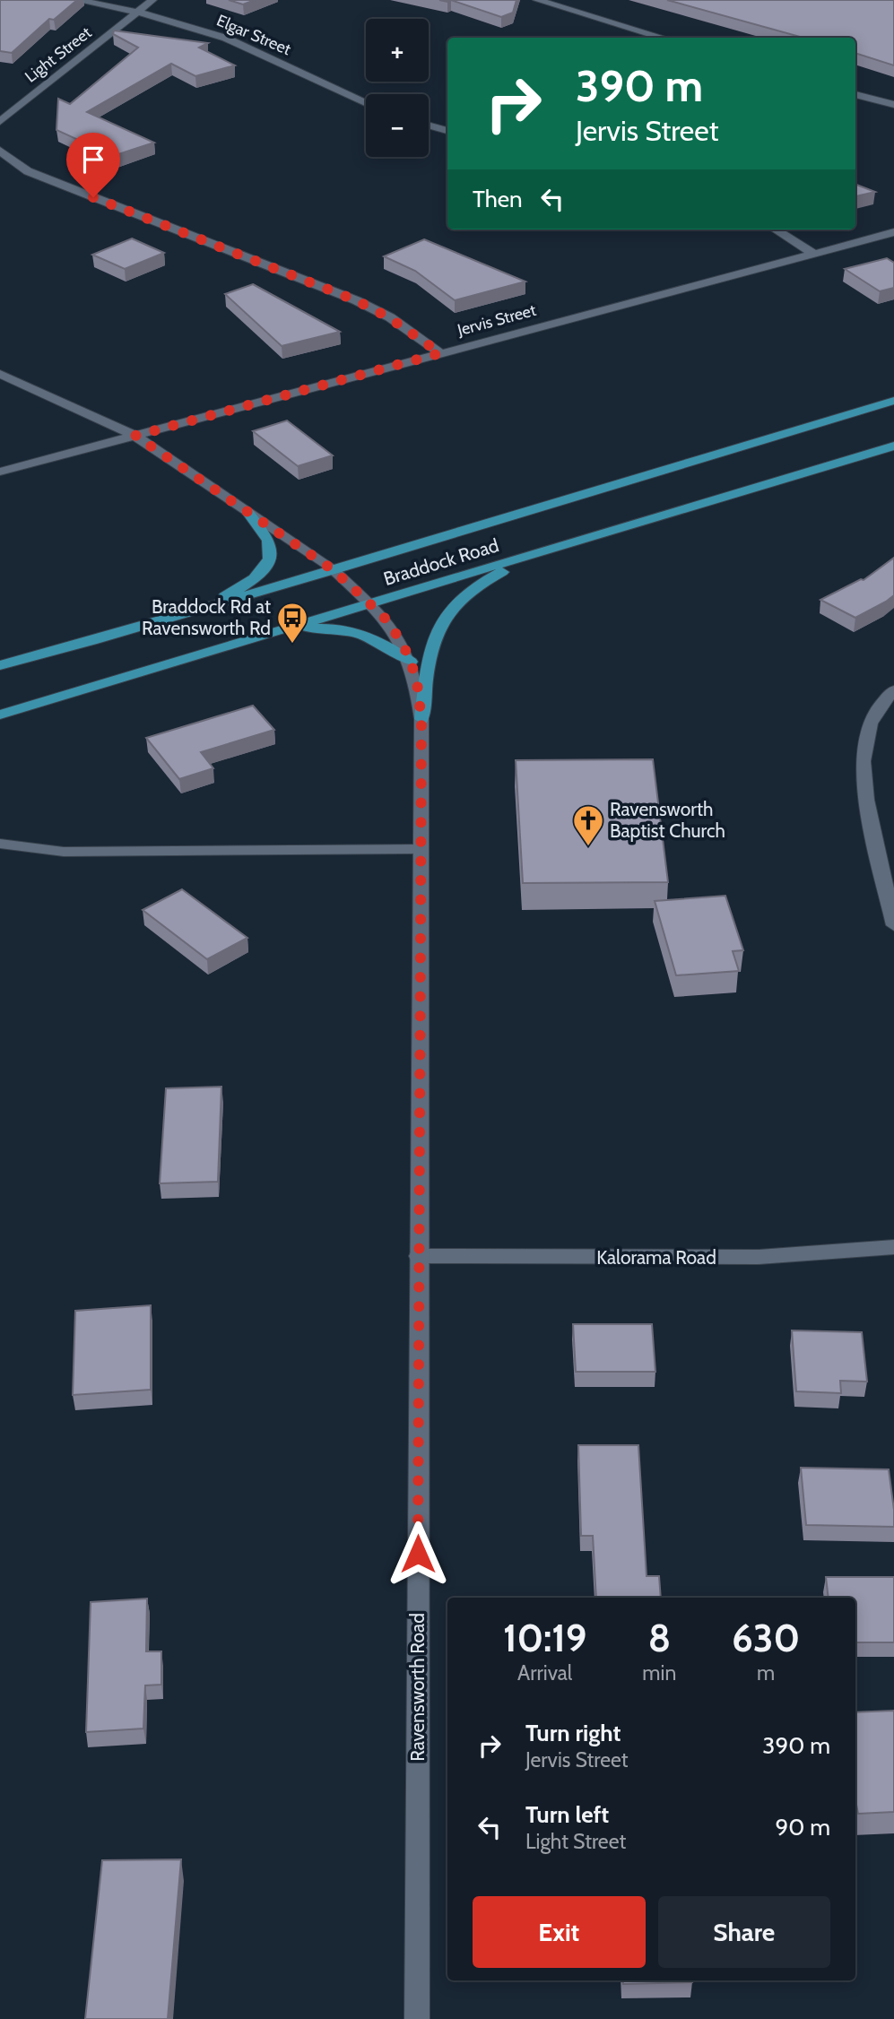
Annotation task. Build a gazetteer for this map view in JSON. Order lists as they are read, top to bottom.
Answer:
{
  "streets": {
    "main road": ["Braddock Road"],
    "street": [
      "Elgar Street",
      "Light Street",
      "Jervis Street",
      "Kalorama Road",
      "Ravensworth Road"
    ]
  },
  "crossings": [
    ["Elgar Street", "Light Street"],
    ["Jervis Street", "Ravensworth Road"],
    ["Braddock Road", "Ravensworth Road"],
    ["Kalorama Road", "Ravensworth Road"]
  ],
  "places": {
    "bus stop": ["Braddock Rd at Ravensworth Rd"],
    "church": ["Ravensworth Baptist Church"]
  },
  "page": {
    "map_buttons": ["+", "−"],
    "turn": ["390 m", "Jervis Street"],
    "then": "Then",
    "eta": [
      "10:19",
      "Arrival",
      "8",
      "min",
      "630",
      "m"
    ],
    "list": [
      {
        "name": "Turn right",
        "note": "Jervis Street",
        "value": "390 m"
      },
      {
        "name": "Turn left",
        "note": "Light Street",
        "value": "90 m"
      }
    ],
    "buttons": ["Exit", "Share"]
  }
}
